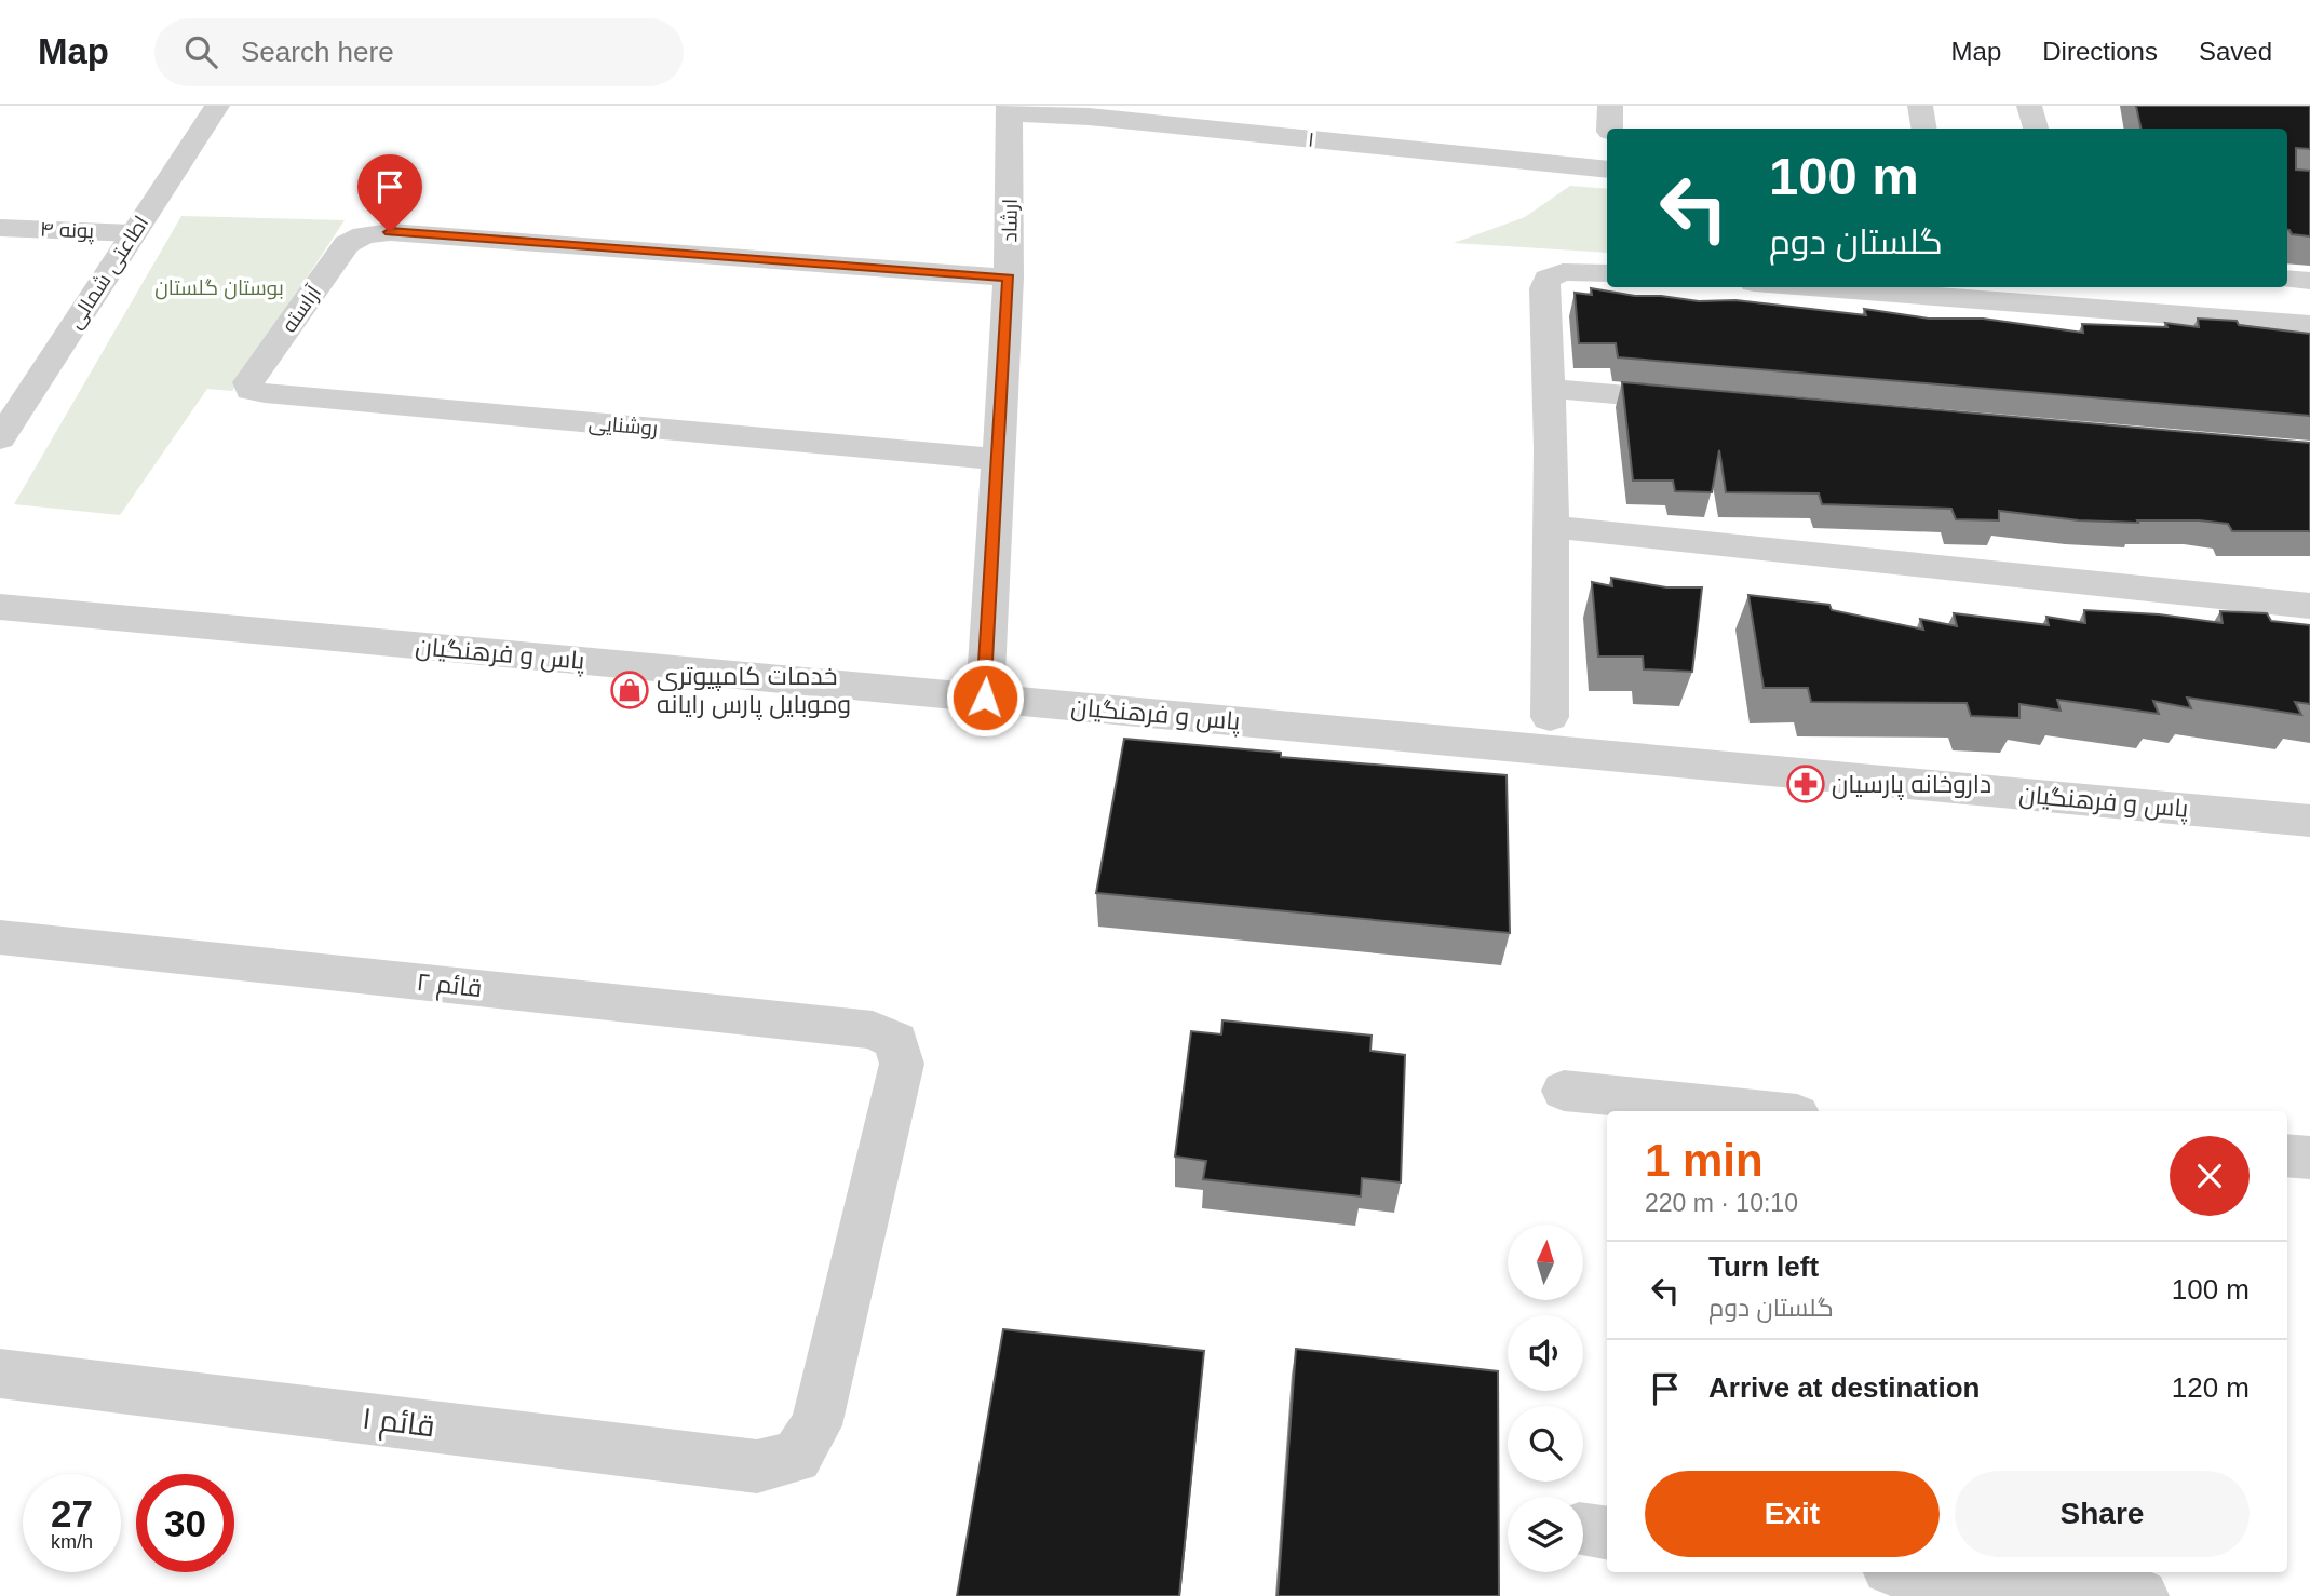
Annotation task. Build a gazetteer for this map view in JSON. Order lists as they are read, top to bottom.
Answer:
{
  "streets": {
    "street": [
      "۱",
      "ارشاد",
      "پونه ۴",
      "اطاعتی شمالی",
      "آراسته",
      "روشنایی",
      "پاس و فرهنگیان",
      "قائم ۲",
      "قائم ۱"
    ]
  },
  "crossings": [
    ["۱", "ارشاد"],
    ["ارشاد", "آراسته"],
    ["ارشاد", "روشنایی"],
    ["ارشاد", "پاس و فرهنگیان"],
    ["پونه ۴", "اطاعتی شمالی"],
    ["آراسته", "روشنایی"],
    ["قائم ۲", "قائم ۱"]
  ],
  "parks": ["بوستان گلستان"],
  "places": {
    "shop": ["خدمات کامپیوتری وموبایل پارس رایانه"],
    "pharmacy": ["داروخانه پارسیان"]
  },
  "north": "top",
  "page": {
    "header": "Map",
    "search": "Search here",
    "nav": ["Map", "Directions", "Saved"],
    "turn": ["100 m", "گلستان دوم"],
    "heading": ["1 min", "220 m · 10:10"],
    "list": [
      {
        "name": "Turn left",
        "note": "گلستان دوم",
        "value": "100 m"
      },
      {
        "name": "Arrive at destination",
        "value": "120 m"
      }
    ],
    "buttons": ["Exit", "Share"],
    "speed": "27 km/h",
    "limit": "30"
  }
}
